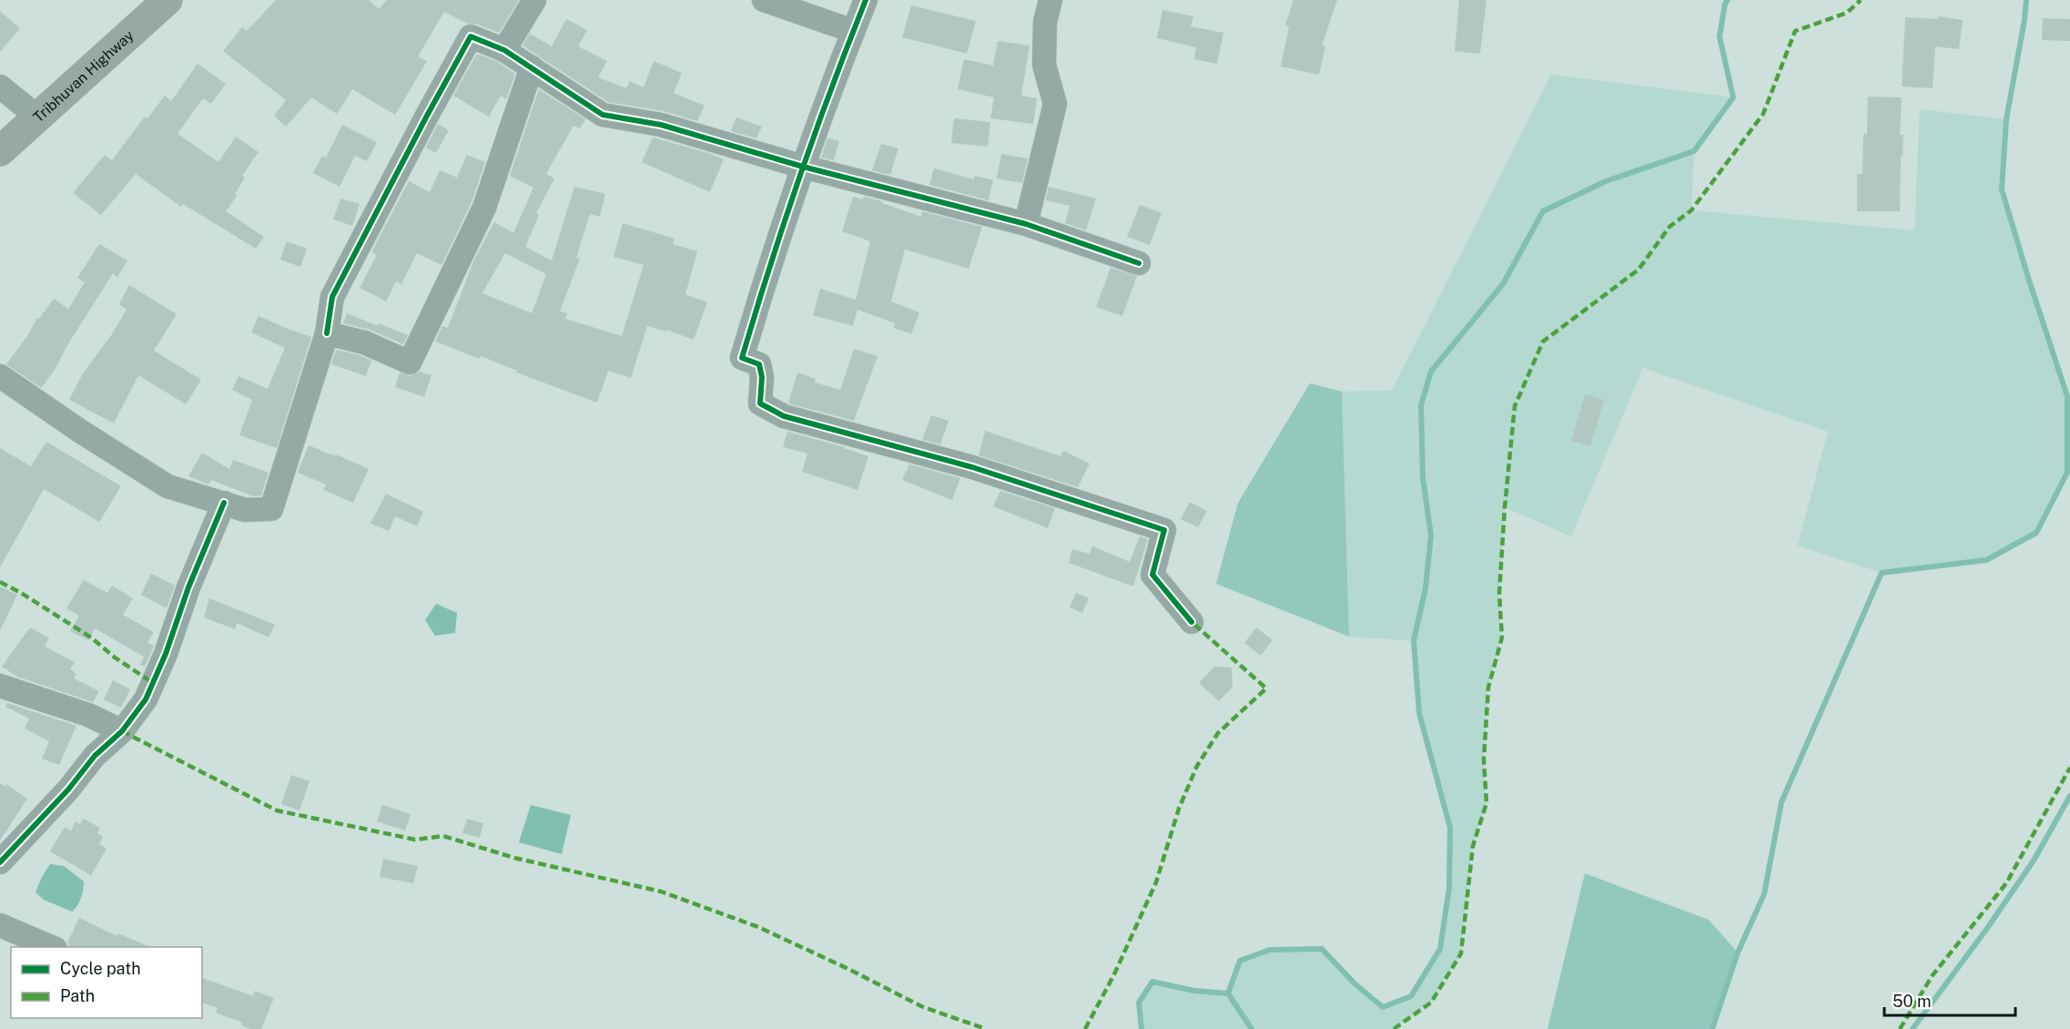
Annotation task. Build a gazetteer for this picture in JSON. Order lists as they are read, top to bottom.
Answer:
{
  "streets": {
    "highway": ["Tribhuvan Highway"]
  },
  "legend": ["Cycle path", "Path"],
  "scale_bar": "50 m"
}
